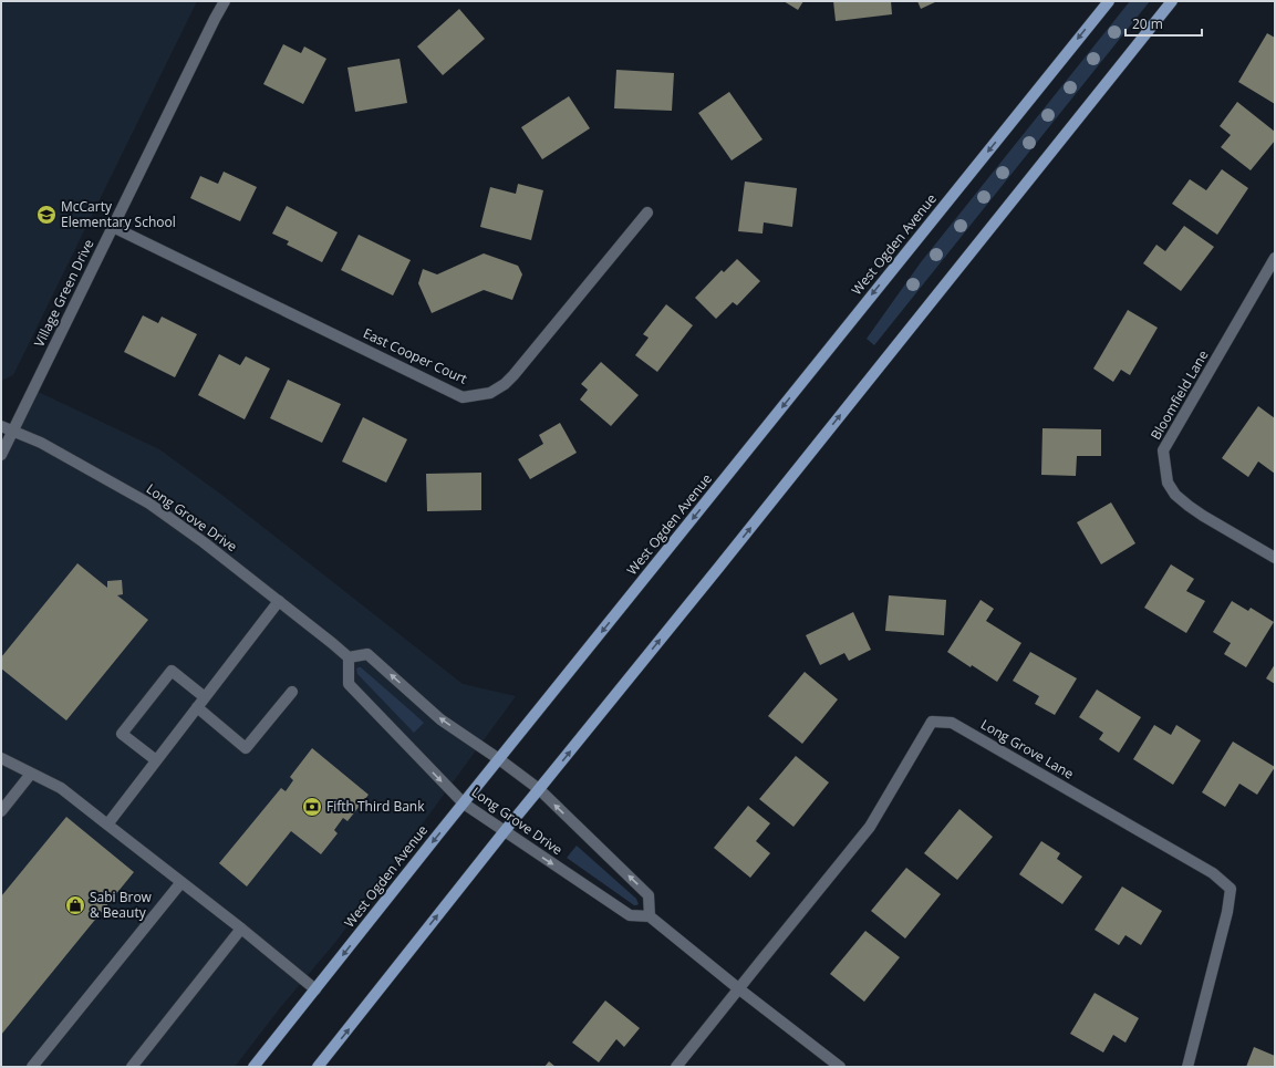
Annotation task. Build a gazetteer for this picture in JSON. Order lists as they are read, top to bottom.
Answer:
{
  "streets": {
    "main road": ["West Ogden Avenue"],
    "street": [
      "Village Green Drive",
      "East Cooper Court",
      "Bloomfield Lane",
      "Long Grove Drive",
      "Long Grove Lane"
    ]
  },
  "crossings": [
    ["West Ogden Avenue", "Long Grove Drive"],
    ["Village Green Drive", "East Cooper Court"],
    ["Village Green Drive", "Long Grove Drive"]
  ],
  "places": {
    "school or university": ["McCarty Elementary School"],
    "bank": ["Fifth Third Bank"],
    "shop": ["Sabi Brow & Beauty"]
  },
  "scale_bar": "20 m"
}
